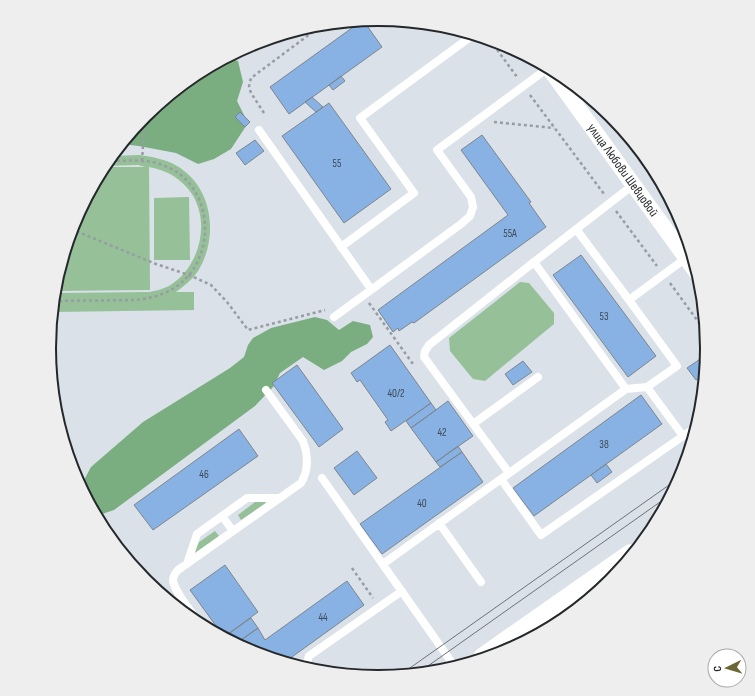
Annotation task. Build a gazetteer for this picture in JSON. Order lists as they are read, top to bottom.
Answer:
{
  "streets": {
    "street": ["улица Любови Шевцовой"]
  },
  "house_numbers": [
    "55",
    "55А",
    "53",
    "40/2",
    "42",
    "38",
    "46",
    "40",
    "44"
  ],
  "north": "left"
}
